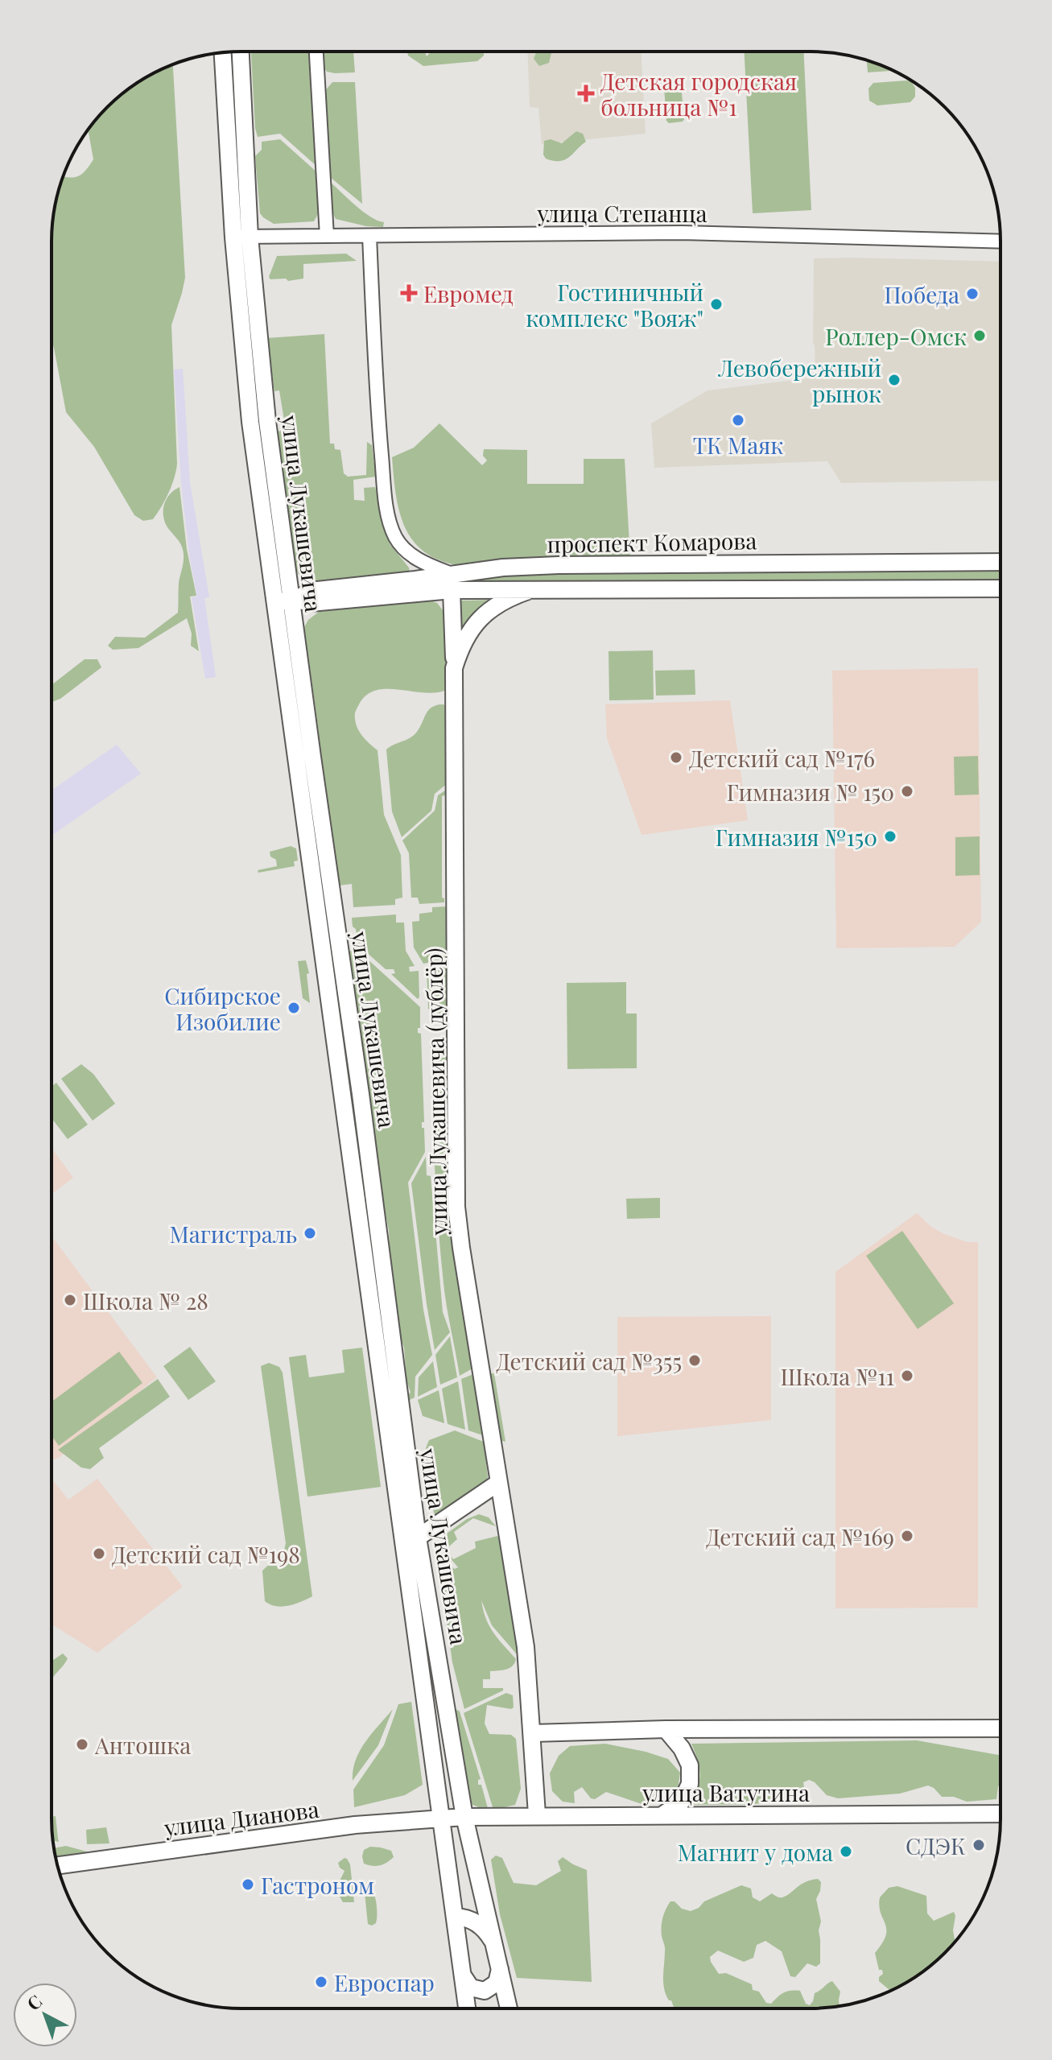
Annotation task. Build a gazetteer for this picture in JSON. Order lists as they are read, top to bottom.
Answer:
{
  "streets": {
    "main road": [
      "улица Лукашевича",
      "проспект Комарова",
      "улица Лукашевича (дублёр)",
      "улица Ватутина",
      "улица Дианова"
    ],
    "street": ["улица Степанца"]
  },
  "crossings": [
    ["улица Степанца", "улица Лукашевича"],
    ["улица Лукашевича", "проспект Комарова"],
    ["улица Лукашевича", "улица Ватутина"],
    ["улица Лукашевича", "улица Дианова"],
    ["проспект Комарова", "улица Лукашевича (дублёр)"],
    ["улица Лукашевича (дублёр)", "улица Ватутина"],
    ["улица Ватутина", "улица Дианова"]
  ],
  "places": {
    "health": ["Детская городская больница №1", "Евромед"],
    "other": [
      "Победа",
      "Гостиничный комплекс \"Вояж\"",
      "Роллер-Омск",
      "Левобережный рынок",
      "ТК Маяк",
      "Детский сад №176",
      "Гимназия № 150",
      "Гимназия №150",
      "Сибирское Изобилие",
      "Магистраль",
      "Школа № 28",
      "Детский сад №355",
      "Школа №11",
      "Детский сад №169",
      "Детский сад №198",
      "Антошка",
      "СДЭК",
      "Магнит у дома",
      "Гастроном",
      "Евроспар"
    ]
  },
  "north": "top left"
}
